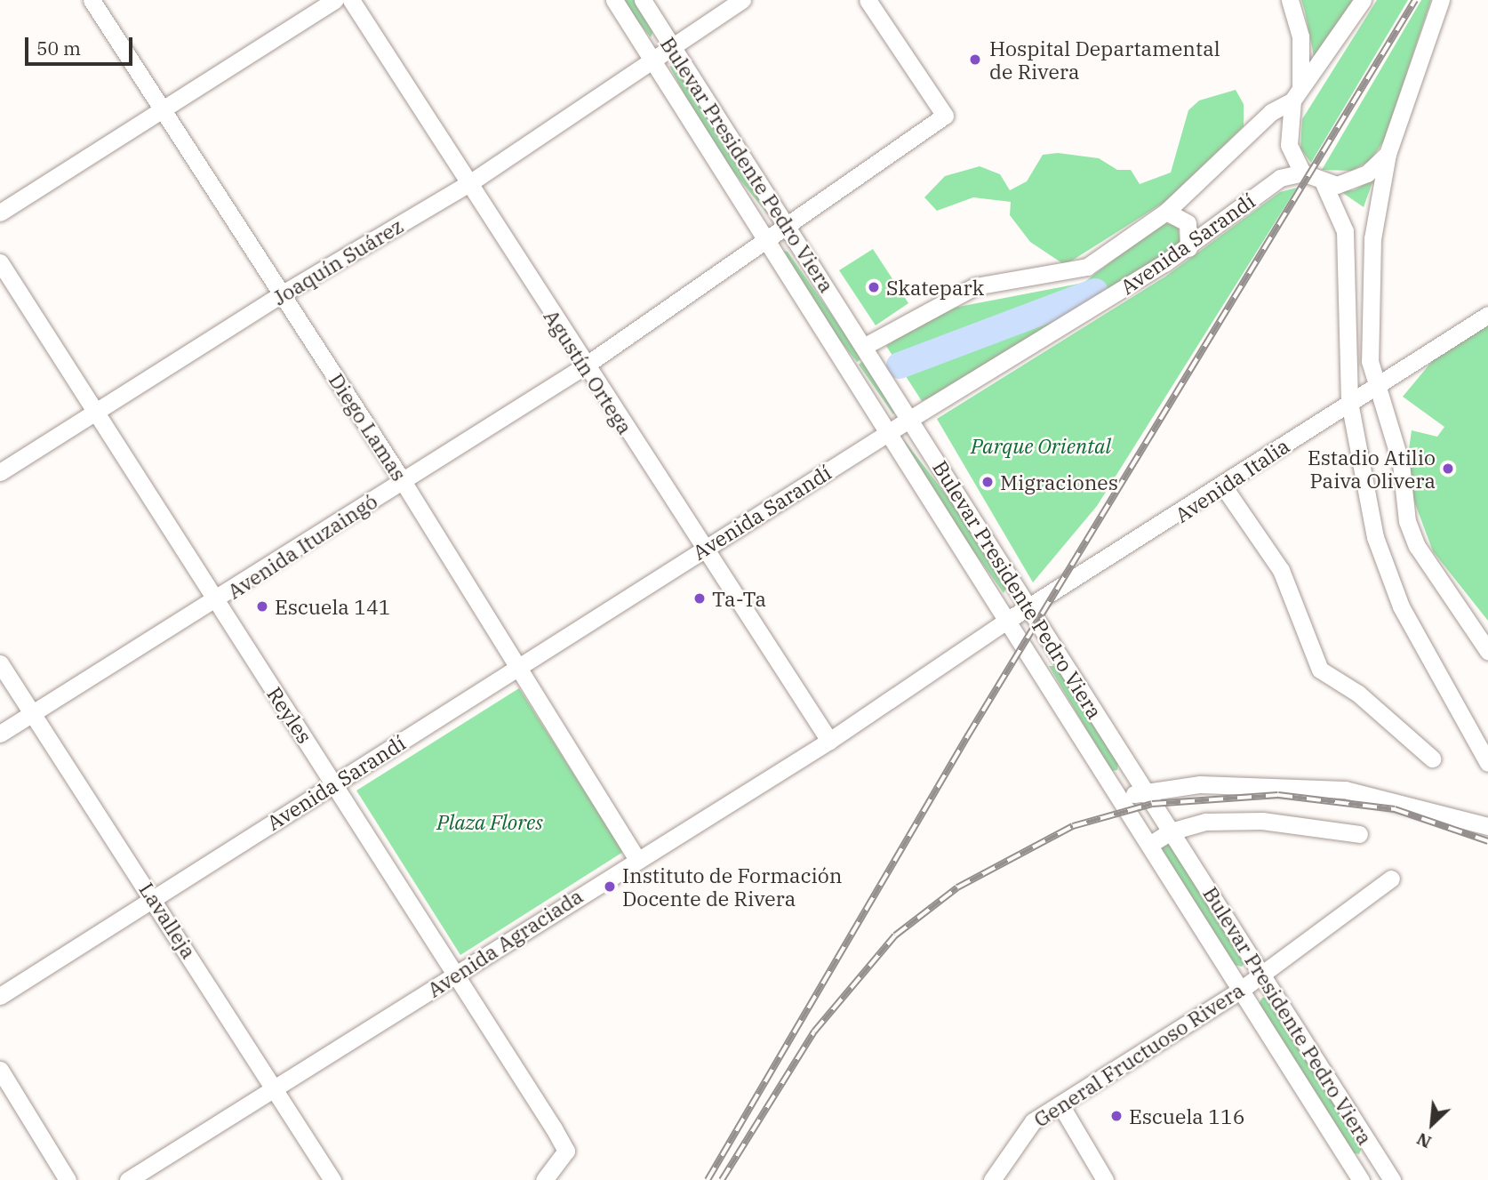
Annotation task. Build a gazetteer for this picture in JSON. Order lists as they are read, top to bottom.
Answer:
{
  "streets": {
    "street": [
      "Bulevar Presidente Pedro Viera",
      "Avenida Sarandí",
      "Joaquín Suárez",
      "Agustín Ortega",
      "Diego Lamas",
      "Avenida Italia",
      "Avenida Ituzaingó",
      "Reyles",
      "Lavalleja",
      "Avenida Agraciada",
      "General Fructuoso Rivera"
    ]
  },
  "crossings": [
    ["Bulevar Presidente Pedro Viera", "Avenida Sarandí"],
    ["Bulevar Presidente Pedro Viera", "Joaquín Suárez"],
    ["Bulevar Presidente Pedro Viera", "Avenida Italia"],
    ["Bulevar Presidente Pedro Viera", "Avenida Ituzaingó"],
    ["Bulevar Presidente Pedro Viera", "Avenida Agraciada"],
    ["Bulevar Presidente Pedro Viera", "General Fructuoso Rivera"],
    ["Avenida Sarandí", "Agustín Ortega"],
    ["Avenida Sarandí", "Diego Lamas"],
    ["Avenida Sarandí", "Reyles"],
    ["Avenida Sarandí", "Lavalleja"],
    ["Joaquín Suárez", "Agustín Ortega"],
    ["Joaquín Suárez", "Diego Lamas"],
    ["Joaquín Suárez", "Reyles"],
    ["Agustín Ortega", "Avenida Ituzaingó"],
    ["Agustín Ortega", "Avenida Agraciada"],
    ["Diego Lamas", "Avenida Ituzaingó"],
    ["Diego Lamas", "Avenida Agraciada"],
    ["Avenida Italia", "Avenida Agraciada"],
    ["Avenida Ituzaingó", "Reyles"],
    ["Avenida Ituzaingó", "Lavalleja"],
    ["Reyles", "Avenida Agraciada"],
    ["Lavalleja", "Avenida Agraciada"]
  ],
  "parks": ["Parque Oriental", "Plaza Flores"],
  "places": [
    "Hospital Departamental de Rivera",
    "Skatepark",
    "Estadio Atilio Paiva Olivera",
    "Migraciones",
    "Ta-Ta",
    "Escuela 141",
    "Instituto de Formación Docente de Rivera",
    "Escuela 116"
  ],
  "scale_bar": "50 m",
  "north": "bottom left"
}
